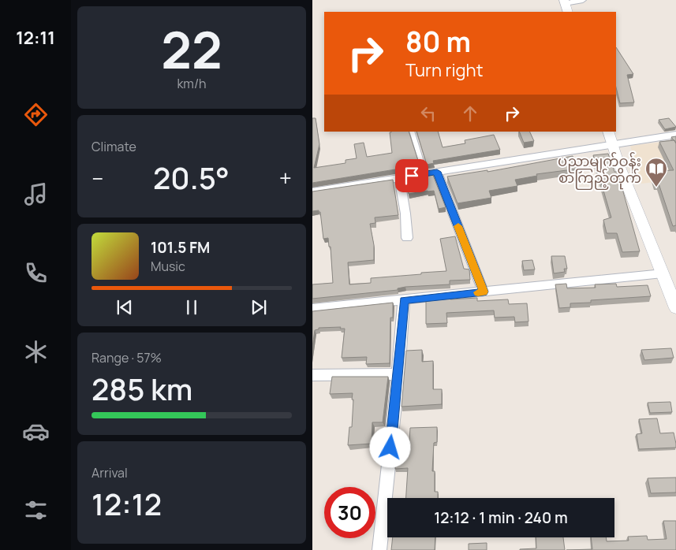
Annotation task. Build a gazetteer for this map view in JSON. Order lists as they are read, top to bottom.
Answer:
{
  "places": {
    "library": ["ပညာမျက်ဝန်း စာကြည့်တိုက်"]
  },
  "page": {
    "tabs": "12:11",
    "tile": [
      ["22", "km/h"],
      "Climate",
      ["Range · 57%", "285 km"],
      ["Arrival", "12:12"]
    ],
    "turn": ["80 m", "Turn right"],
    "heat": ["−", "20.5°", "+"],
    "song": ["101.5 FM", "Music"],
    "limit": "30",
    "trip": "12:12 · 1 min · 240 m"
  }
}
